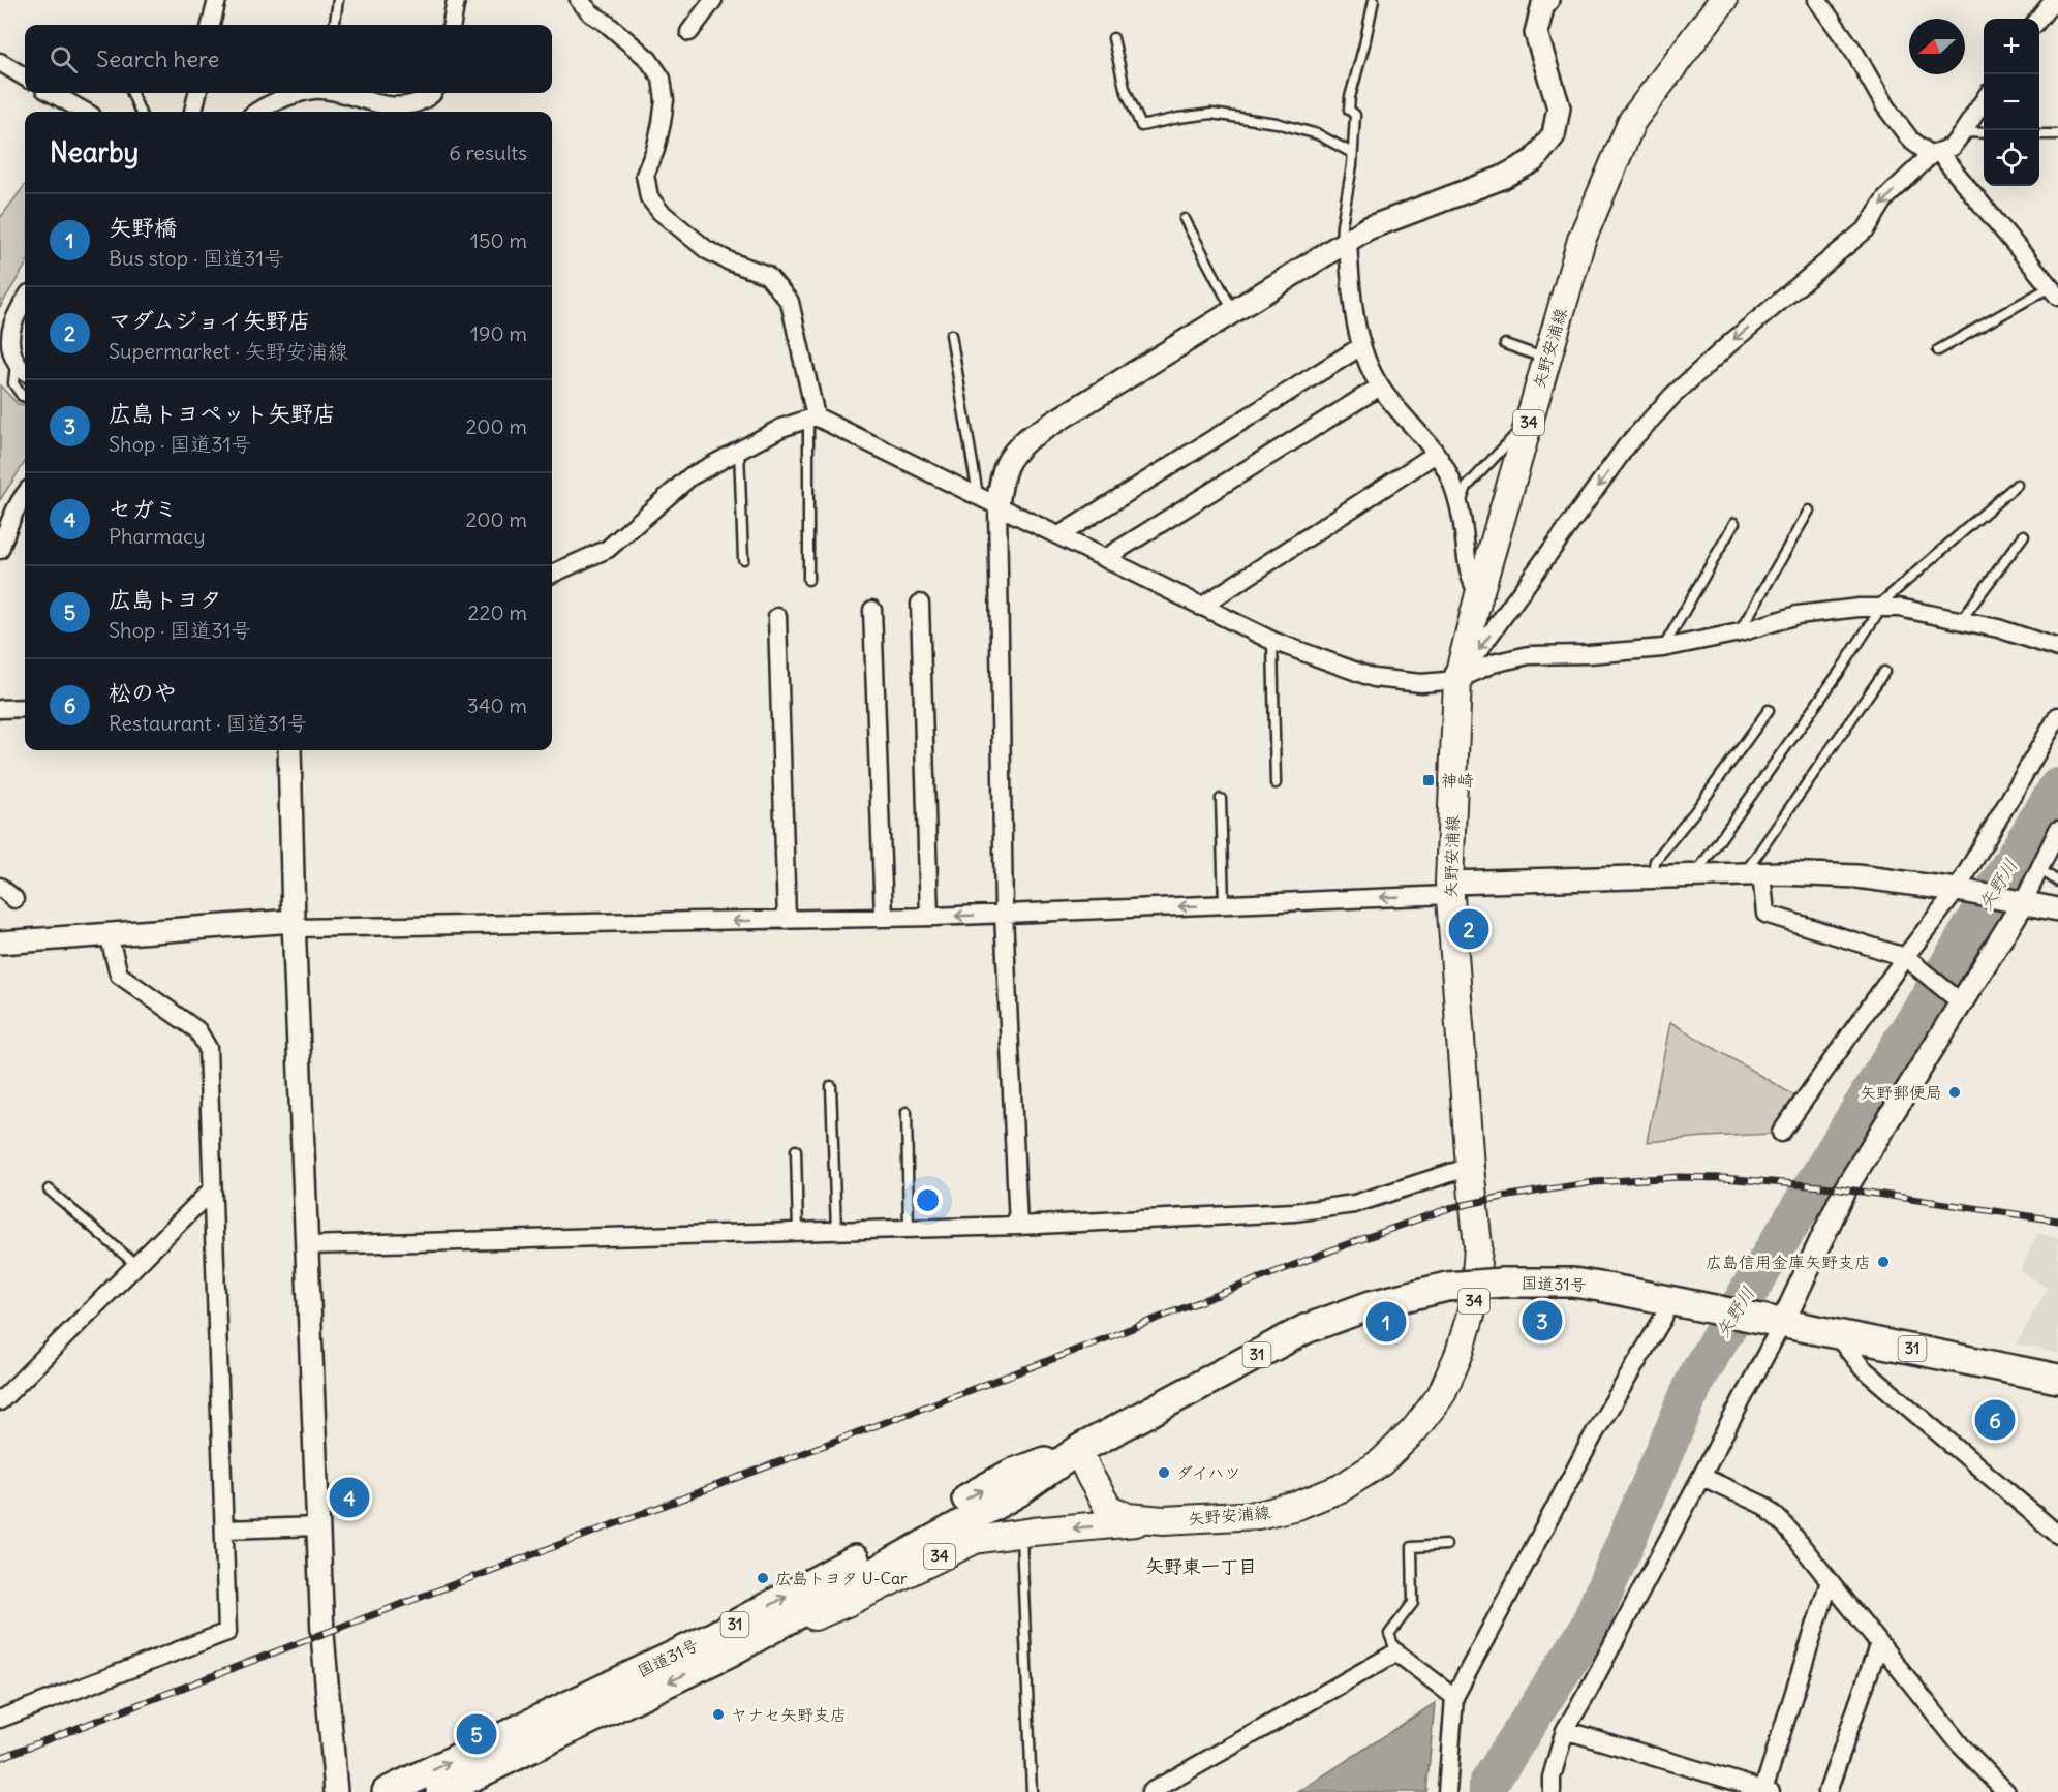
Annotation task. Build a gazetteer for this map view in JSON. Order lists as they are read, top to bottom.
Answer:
{
  "streets": {
    "highway": ["国道31号", "31"],
    "main road": ["矢野安浦線", "34"]
  },
  "crossings": [
    ["矢野安浦線", "34"],
    ["矢野安浦線", "国道31号"],
    ["34", "国道31号"]
  ],
  "districts": ["矢野東一丁目"],
  "water": ["矢野川"],
  "places": {
    "transit": ["神崎"],
    "other": [
      "矢野郵便局",
      "広島信用金庫矢野支店",
      "ダイハツ",
      "広島トヨタ U-Car",
      "ヤナセ矢野支店"
    ]
  },
  "north": "left",
  "page": {
    "map_buttons": ["+", "−"],
    "search": "Search here",
    "heading": ["Nearby", "6 results"],
    "list": [
      {
        "mark": "1",
        "name": "矢野橋",
        "note": "Bus stop · 国道31号",
        "value": "150 m"
      },
      {
        "mark": "2",
        "name": "マダムジョイ矢野店",
        "note": "Supermarket · 矢野安浦線",
        "value": "190 m"
      },
      {
        "mark": "3",
        "name": "広島トヨペット矢野店",
        "note": "Shop · 国道31号",
        "value": "200 m"
      },
      {
        "mark": "4",
        "name": "セガミ",
        "note": "Pharmacy",
        "value": "200 m"
      },
      {
        "mark": "5",
        "name": "広島トヨタ",
        "note": "Shop · 国道31号",
        "value": "220 m"
      },
      {
        "mark": "6",
        "name": "松のや",
        "note": "Restaurant · 国道31号",
        "value": "340 m"
      }
    ],
    "pins": [
      "2",
      "3",
      "1",
      "6",
      "4",
      "5"
    ]
  }
}
